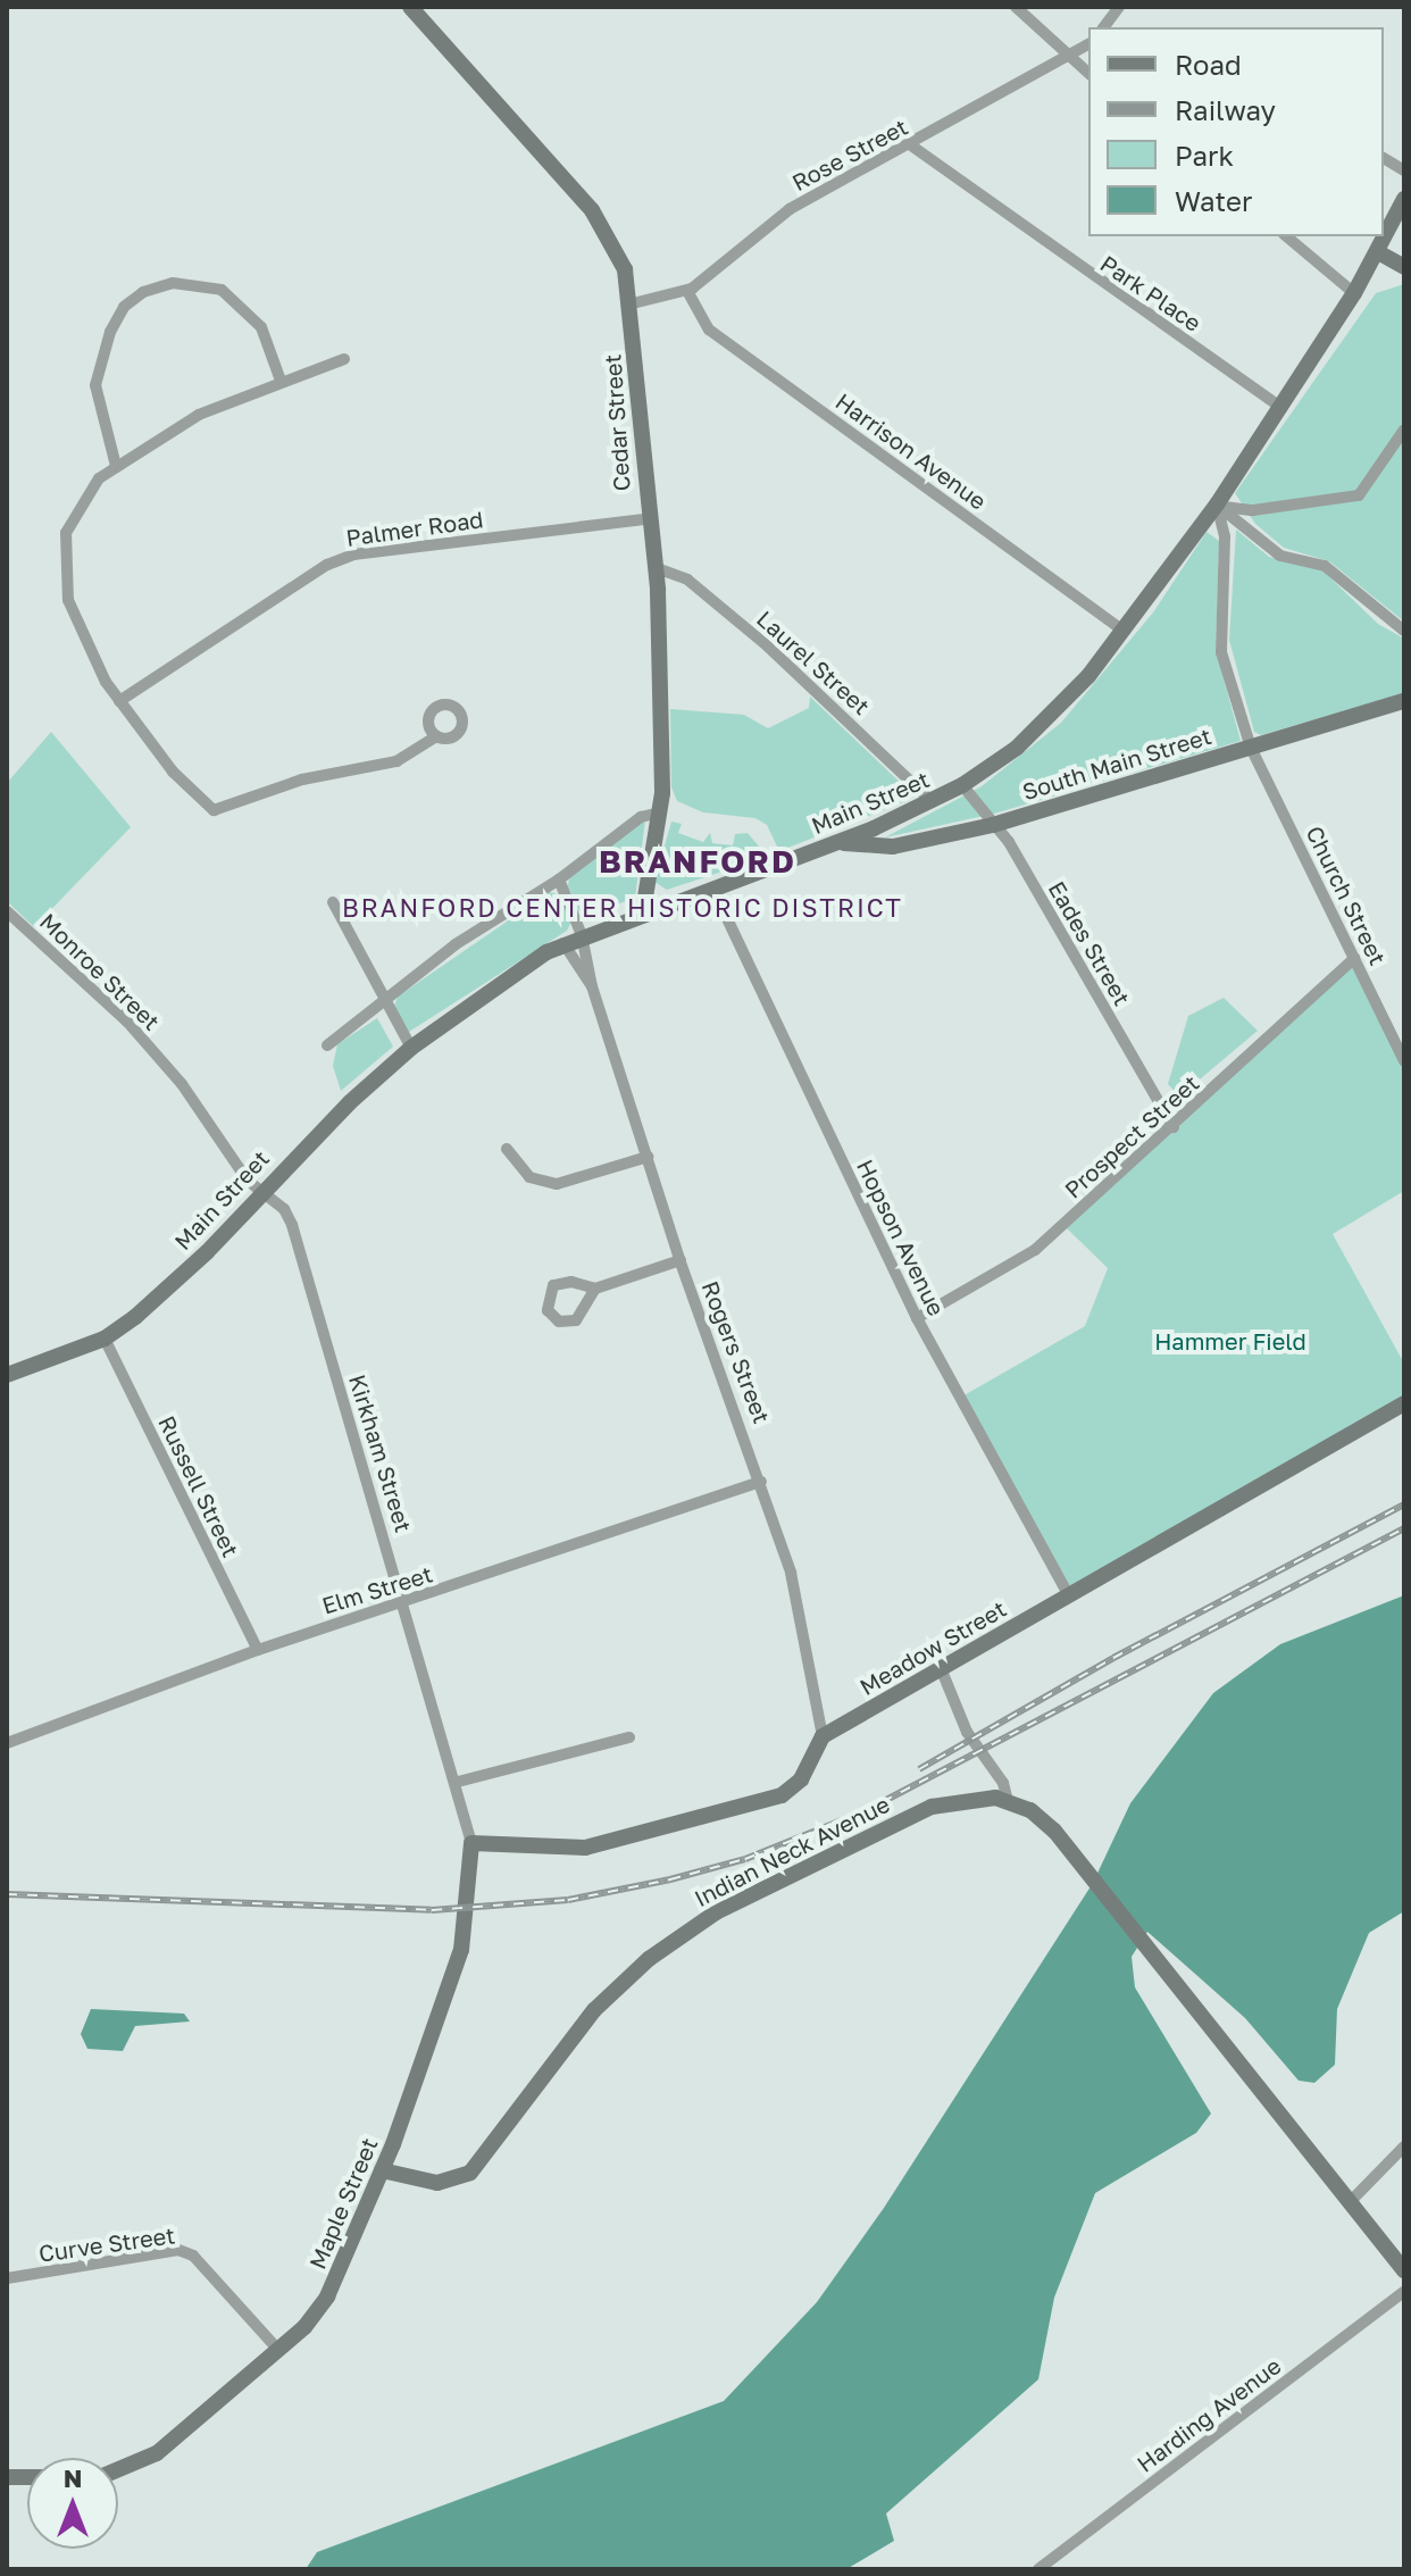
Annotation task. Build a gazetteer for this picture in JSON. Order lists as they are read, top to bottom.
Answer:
{
  "streets": {
    "street": [
      "Rose Street",
      "Park Place",
      "Cedar Street",
      "Harrison Avenue",
      "Palmer Road",
      "Laurel Street",
      "South Main Street",
      "Main Street",
      "Church Street",
      "Eades Street",
      "Monroe Street",
      "Prospect Street",
      "Hopson Avenue",
      "Rogers Street",
      "Kirkham Street",
      "Russell Street",
      "Elm Street",
      "Meadow Street",
      "Indian Neck Avenue",
      "Maple Street",
      "Curve Street",
      "Harding Avenue"
    ]
  },
  "crossings": [
    ["Rose Street", "Park Place"],
    ["Rose Street", "Cedar Street"],
    ["Rose Street", "Harrison Avenue"],
    ["Park Place", "Main Street"],
    ["Cedar Street", "Palmer Road"],
    ["Cedar Street", "Laurel Street"],
    ["Cedar Street", "Main Street"],
    ["Harrison Avenue", "Main Street"],
    ["Laurel Street", "Main Street"],
    ["South Main Street", "Main Street"],
    ["South Main Street", "Church Street"],
    ["South Main Street", "Eades Street"],
    ["Main Street", "Church Street"],
    ["Main Street", "Eades Street"],
    ["Main Street", "Monroe Street"],
    ["Main Street", "Hopson Avenue"],
    ["Main Street", "Rogers Street"],
    ["Main Street", "Kirkham Street"],
    ["Main Street", "Russell Street"],
    ["Church Street", "Prospect Street"],
    ["Eades Street", "Prospect Street"],
    ["Monroe Street", "Kirkham Street"],
    ["Prospect Street", "Hopson Avenue"],
    ["Hopson Avenue", "Meadow Street"],
    ["Rogers Street", "Elm Street"],
    ["Rogers Street", "Meadow Street"],
    ["Kirkham Street", "Elm Street"],
    ["Kirkham Street", "Maple Street"],
    ["Russell Street", "Elm Street"],
    ["Indian Neck Avenue", "Maple Street"],
    ["Maple Street", "Curve Street"]
  ],
  "districts": ["BRANFORD", "BRANFORD CENTER HISTORIC DISTRICT"],
  "parks": ["Hammer Field"],
  "legend": [
    "Road",
    "Railway",
    "Park",
    "Water"
  ],
  "north": "top"
}
